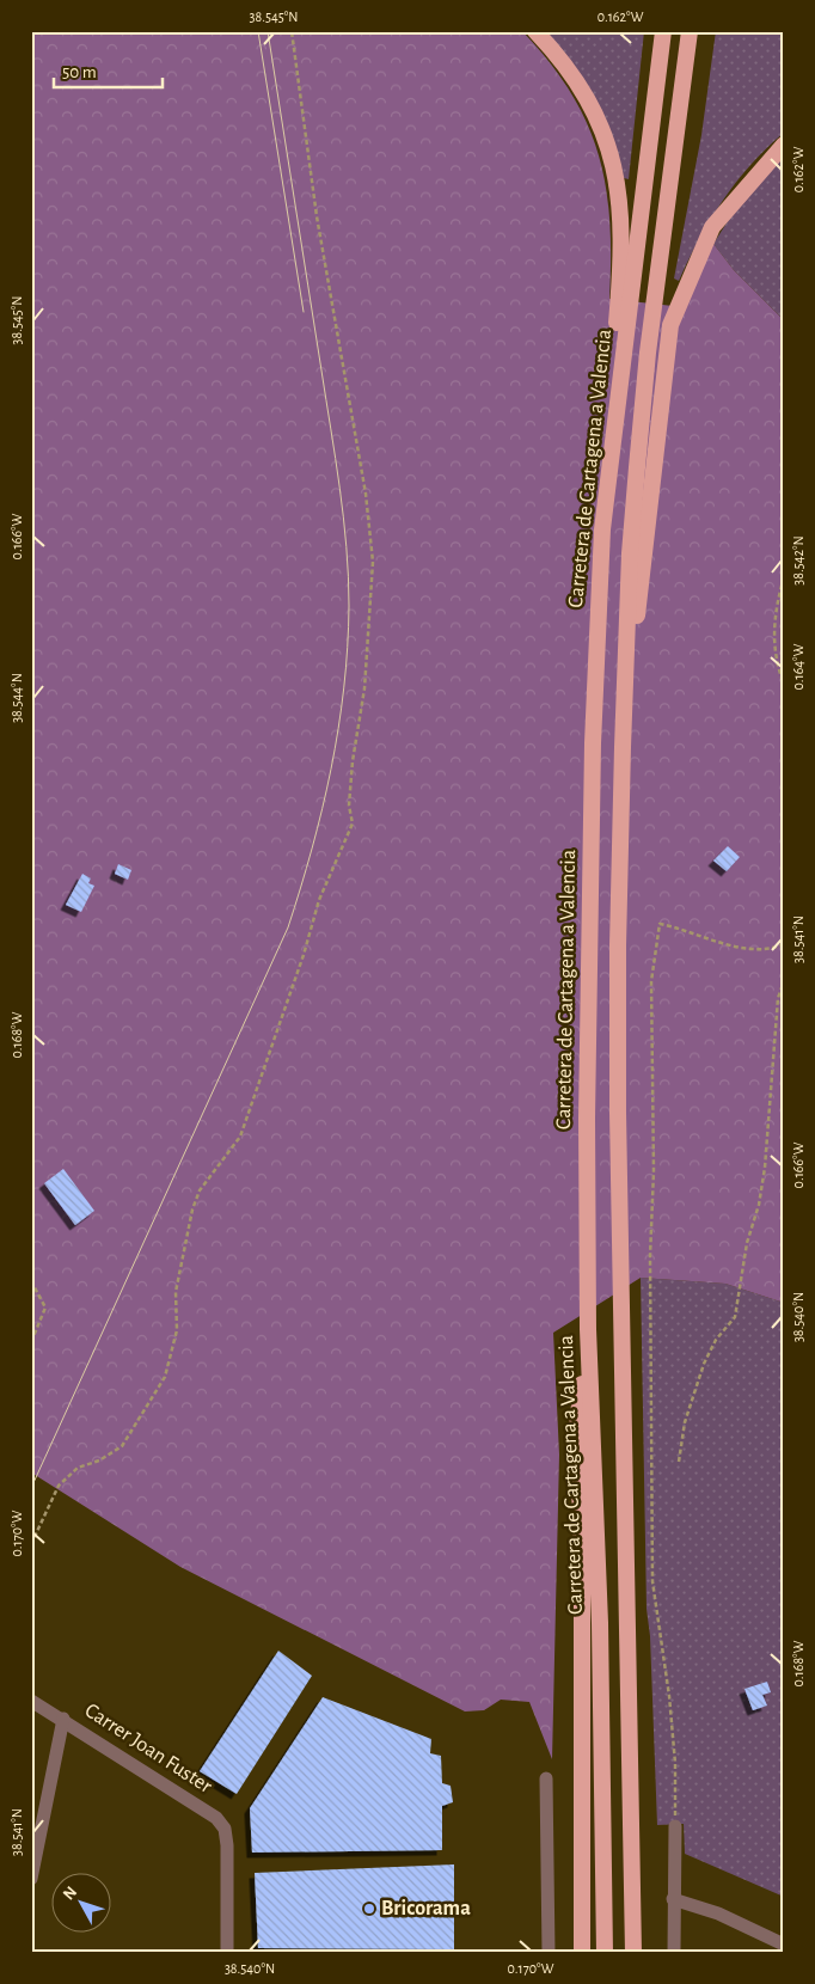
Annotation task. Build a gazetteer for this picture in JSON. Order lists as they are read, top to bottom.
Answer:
{
  "streets": {
    "highway": ["Carretera de Cartagena a Valencia"],
    "street": ["Carrer Joan Fuster"]
  },
  "places": ["Bricorama"],
  "scale_bar": "50 m",
  "north": "top left",
  "coordinates": [
    "38.545°N",
    "0.162°W",
    "0.166°W",
    "38.542°N",
    "0.164°W",
    "38.544°N",
    "38.541°N",
    "0.168°W",
    "38.540°N",
    "0.170°W"
  ]
}
